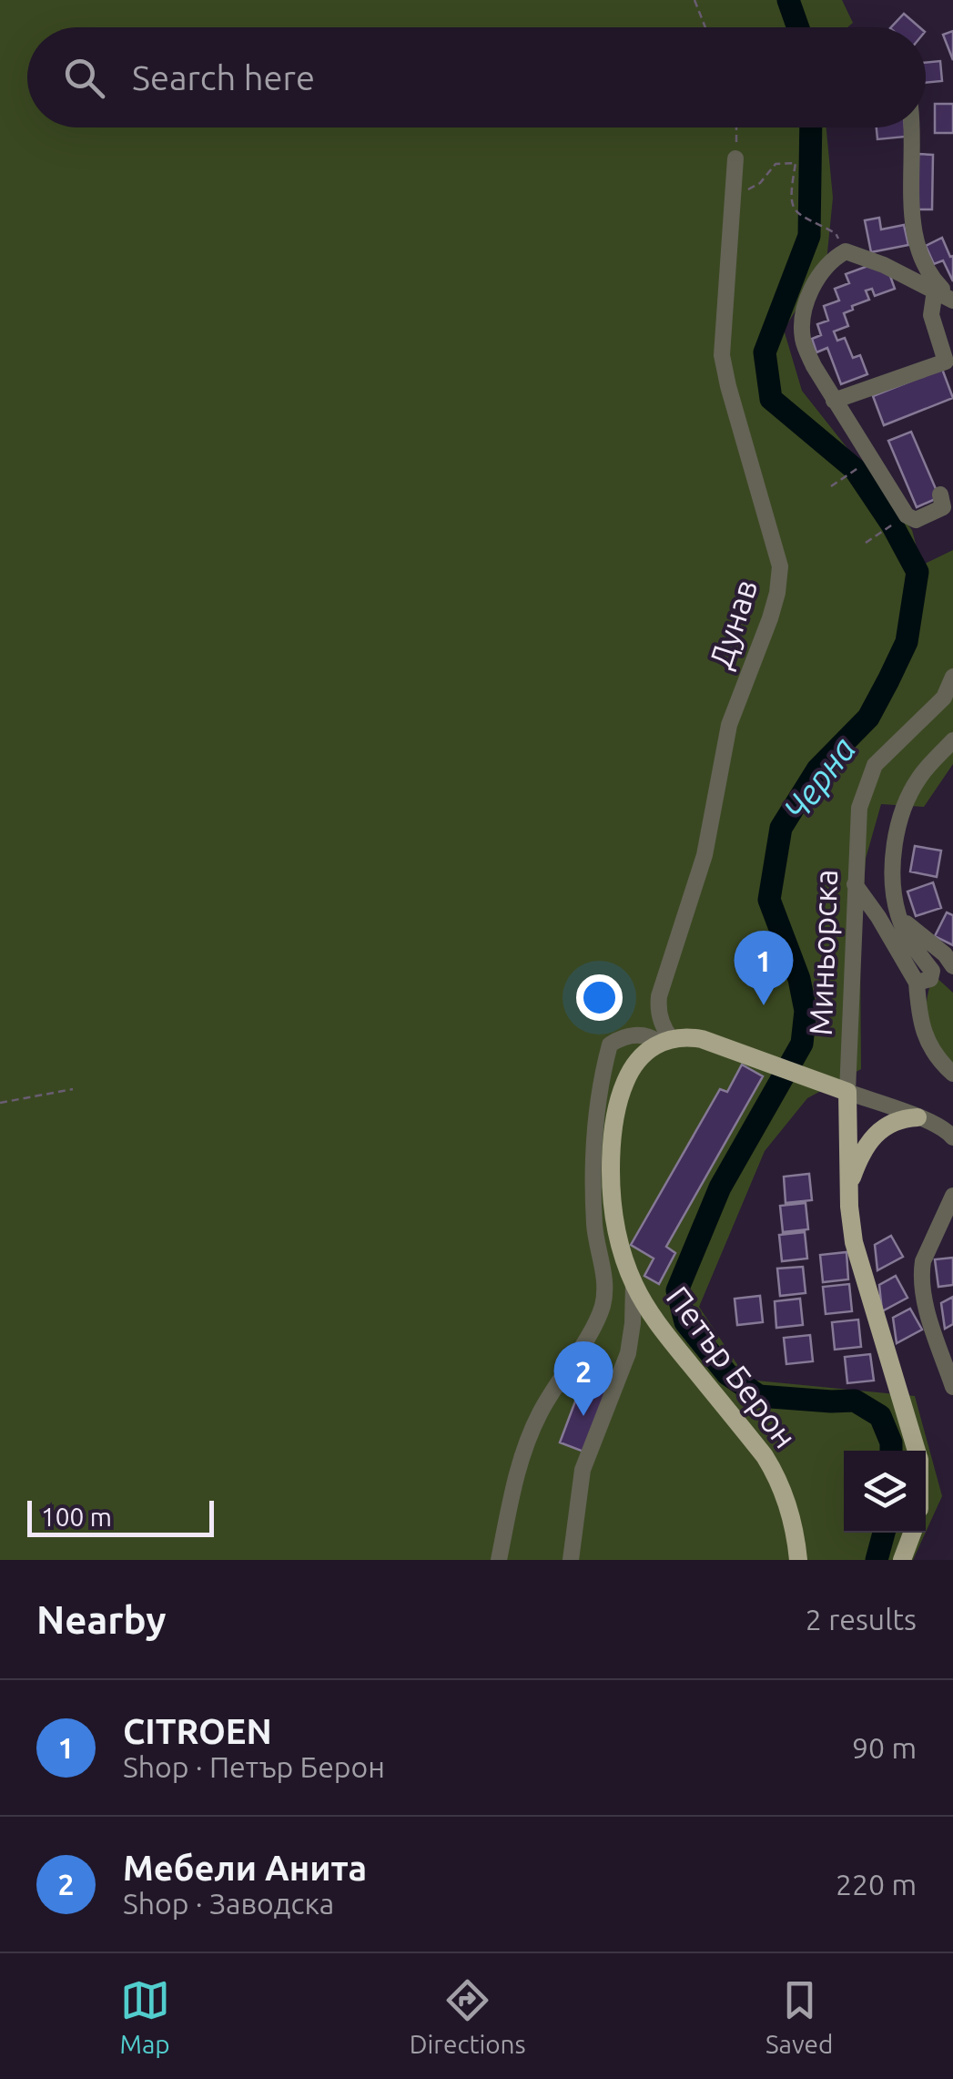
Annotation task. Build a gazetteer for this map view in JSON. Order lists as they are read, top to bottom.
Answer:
{
  "streets": {
    "main road": ["Петър Берон"],
    "street": ["Дунав", "Миньорска"]
  },
  "crossings": [
    ["Дунав", "Петър Берон"]
  ],
  "water": ["Черна"],
  "scale_bar": "100 m",
  "page": {
    "search": "Search here",
    "pins": ["1", "2"],
    "scale": "100 m",
    "heading": ["Nearby", "2 results"],
    "list": [
      {
        "mark": "1",
        "name": "CITROEN",
        "note": "Shop · Петър Берон",
        "value": "90 m"
      },
      {
        "mark": "2",
        "name": "Мебели Анита",
        "note": "Shop · Заводска",
        "value": "220 m"
      }
    ],
    "nav": ["Map", "Directions", "Saved"]
  }
}
